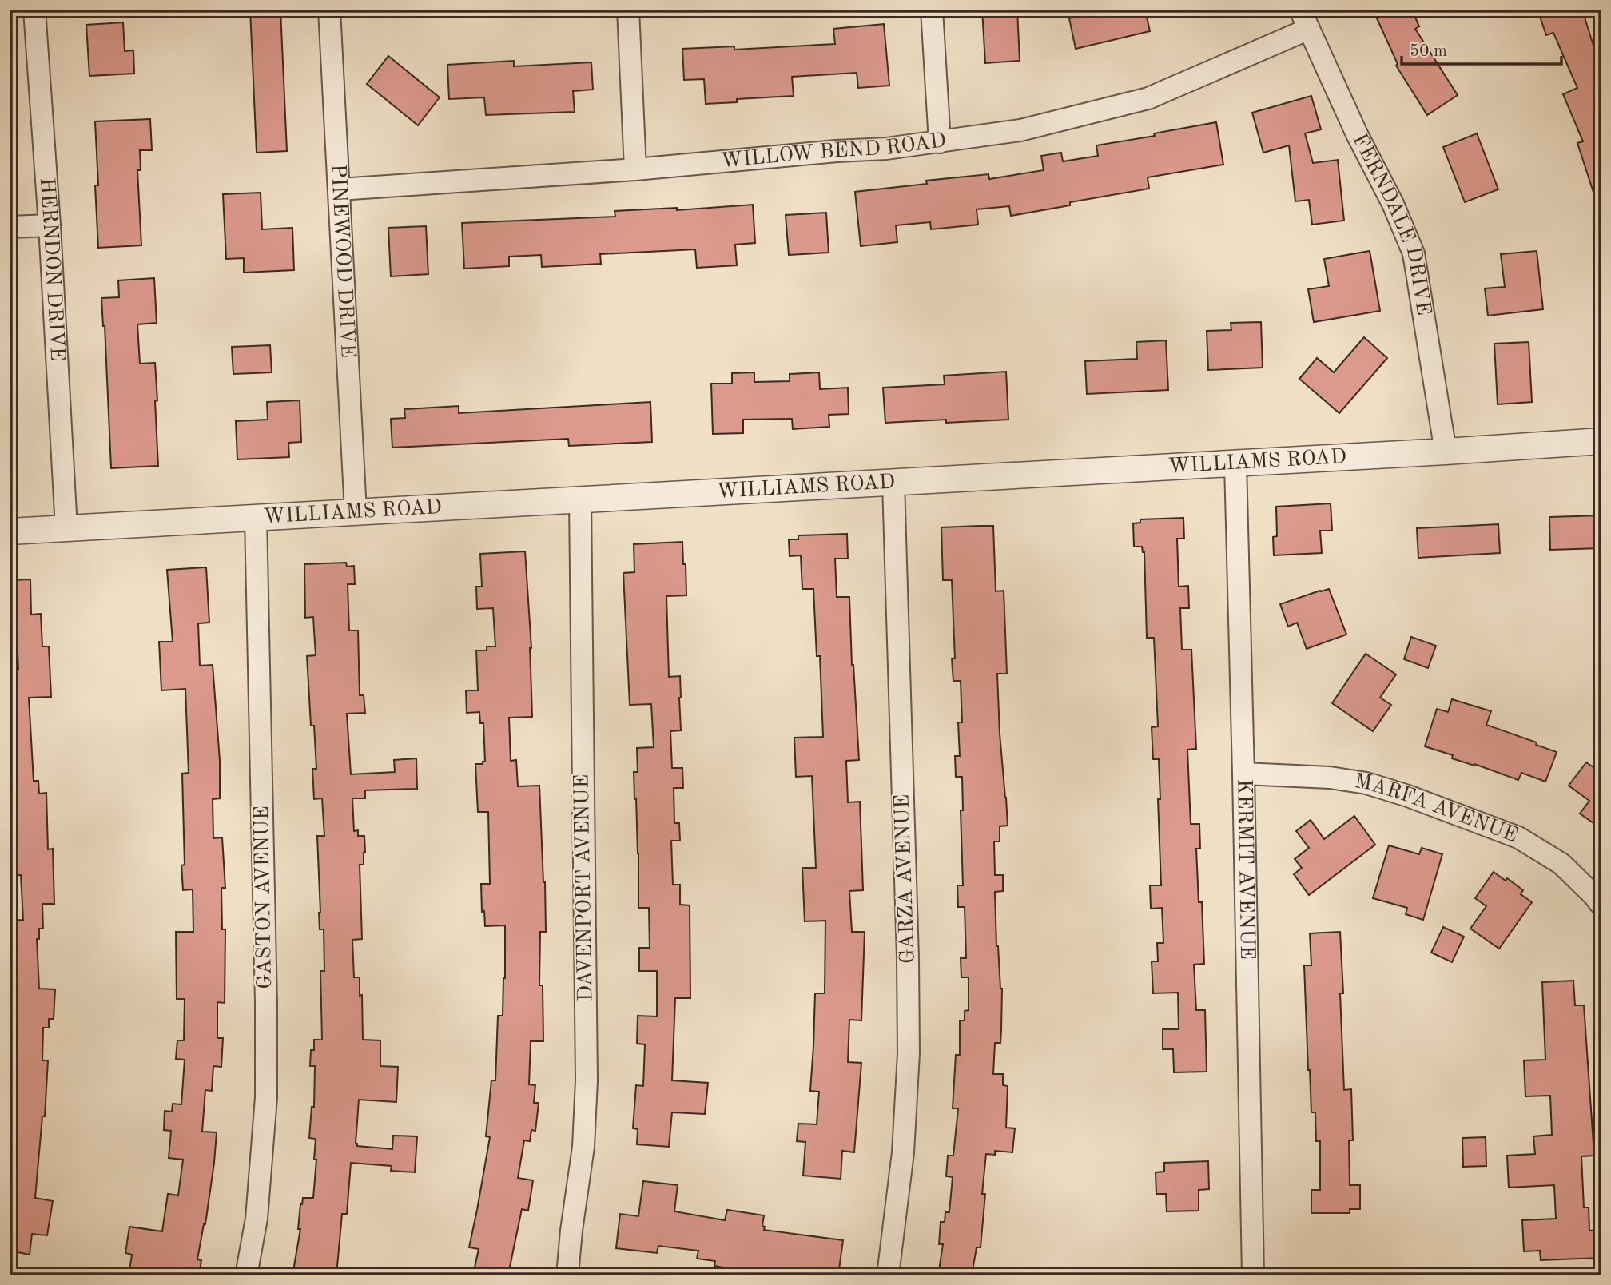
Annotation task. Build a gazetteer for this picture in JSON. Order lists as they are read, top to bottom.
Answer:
{
  "streets": {
    "street": [
      "WILLOW BEND ROAD",
      "FERNDALE DRIVE",
      "PINEWOOD DRIVE",
      "HERNDON DRIVE",
      "WILLIAMS ROAD",
      "MARFA AVENUE",
      "KERMIT AVENUE",
      "GARZA AVENUE",
      "DAVENPORT AVENUE",
      "GASTON AVENUE"
    ]
  },
  "crossings": [
    ["WILLOW BEND ROAD", "FERNDALE DRIVE"],
    ["WILLOW BEND ROAD", "PINEWOOD DRIVE"],
    ["FERNDALE DRIVE", "WILLIAMS ROAD"],
    ["PINEWOOD DRIVE", "WILLIAMS ROAD"],
    ["HERNDON DRIVE", "WILLIAMS ROAD"],
    ["WILLIAMS ROAD", "KERMIT AVENUE"],
    ["WILLIAMS ROAD", "GARZA AVENUE"],
    ["WILLIAMS ROAD", "DAVENPORT AVENUE"],
    ["WILLIAMS ROAD", "GASTON AVENUE"],
    ["MARFA AVENUE", "KERMIT AVENUE"]
  ],
  "scale_bar": "50 m"
}
